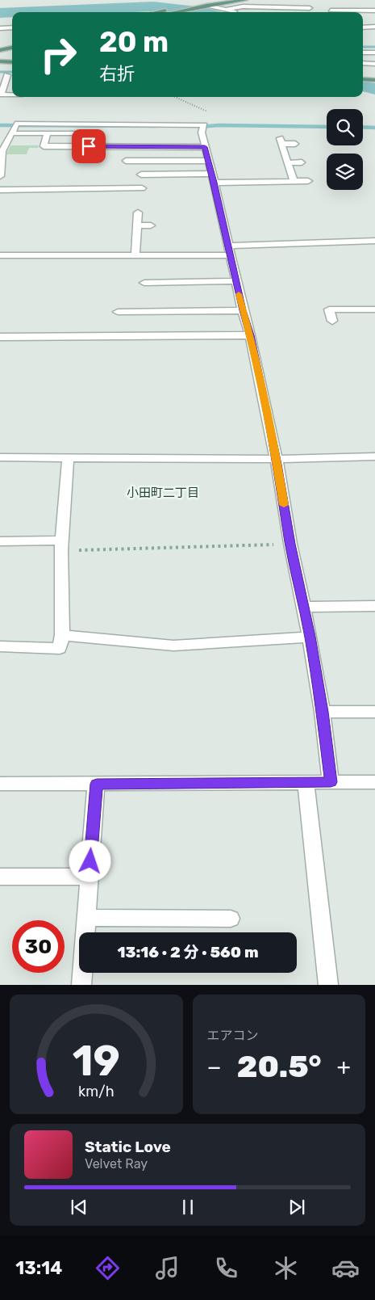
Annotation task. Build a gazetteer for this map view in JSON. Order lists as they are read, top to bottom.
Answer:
{
  "districts": ["小田町二丁目"],
  "page": {
    "turn": ["20 m", "右折"],
    "limit": "30",
    "trip": "13:16 · 2 分 · 560 m",
    "tile": "エアコン",
    "heat": ["−", "20.5°", "+"],
    "song": ["Static Love", "Velvet Ray"],
    "tabs": "13:14",
    "gauge": ["19", "km/h"]
  }
}
